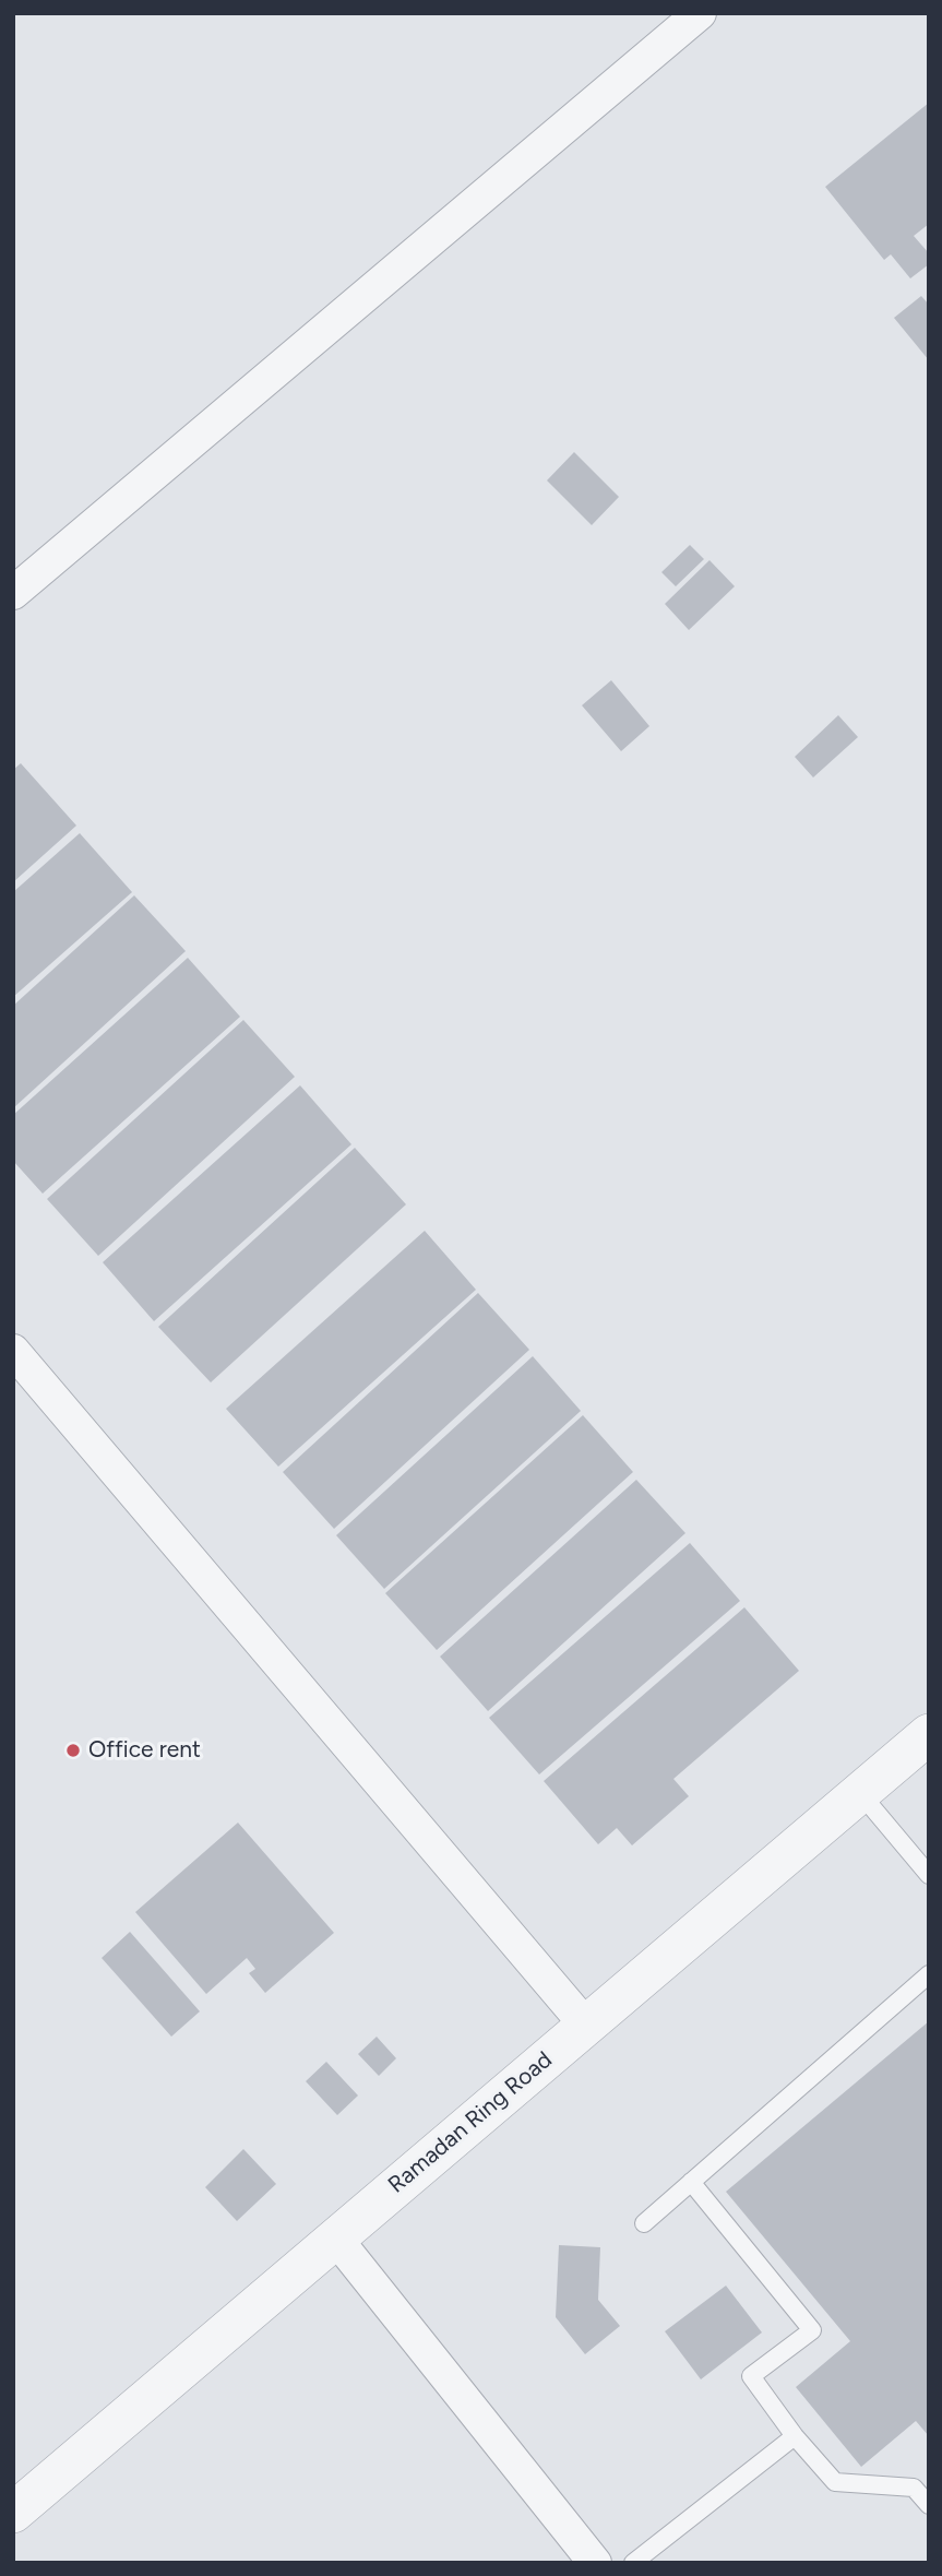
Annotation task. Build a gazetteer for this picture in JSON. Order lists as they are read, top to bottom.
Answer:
{
  "streets": {
    "street": ["Ramadan Ring Road"]
  },
  "places": ["Office rent"]
}
